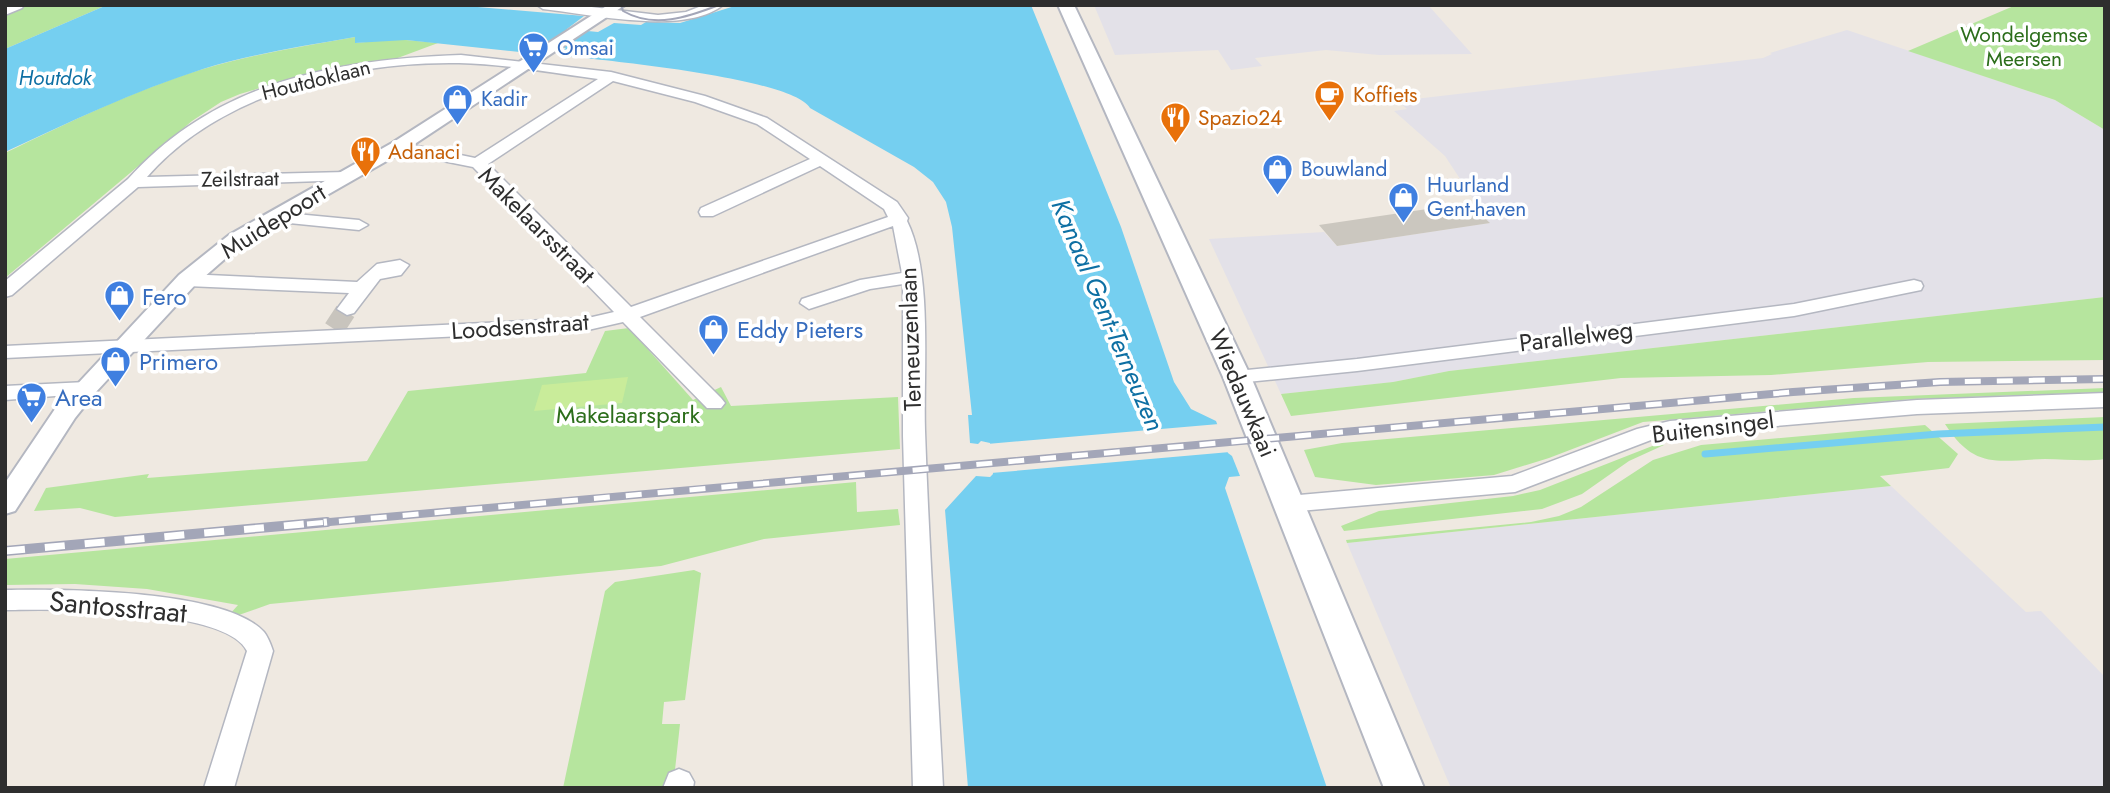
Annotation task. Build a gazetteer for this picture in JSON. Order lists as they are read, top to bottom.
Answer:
{
  "streets": {
    "main road": ["Wiedauwkaai"],
    "street": [
      "Houtdoklaan",
      "Zeilstraat",
      "Muidepoort",
      "Makelaarsstraat",
      "Loodsenstraat",
      "Parallelweg",
      "Terneuzenlaan",
      "Buitensingel",
      "Santosstraat"
    ]
  },
  "crossings": [
    ["Houtdoklaan", "Zeilstraat"],
    ["Houtdoklaan", "Muidepoort"],
    ["Zeilstraat", "Muidepoort"],
    ["Muidepoort", "Makelaarsstraat"],
    ["Muidepoort", "Loodsenstraat"],
    ["Makelaarsstraat", "Loodsenstraat"],
    ["Loodsenstraat", "Terneuzenlaan"],
    ["Parallelweg", "Wiedauwkaai"],
    ["Wiedauwkaai", "Buitensingel"]
  ],
  "water": ["Houtdok", "Kanaal Gent-Terneuzen"],
  "parks": ["Wondelgemse Meersen", "Makelaarspark"],
  "places": {
    "supermarket": ["Omsai", "Area"],
    "cafe": ["Koffiets"],
    "shop": [
      "Kadir",
      "Bouwland",
      "Huurland Gent-haven",
      "Fero",
      "Eddy Pieters",
      "Primero"
    ],
    "restaurant": ["Spazio24", "Adanaci"]
  }
}
